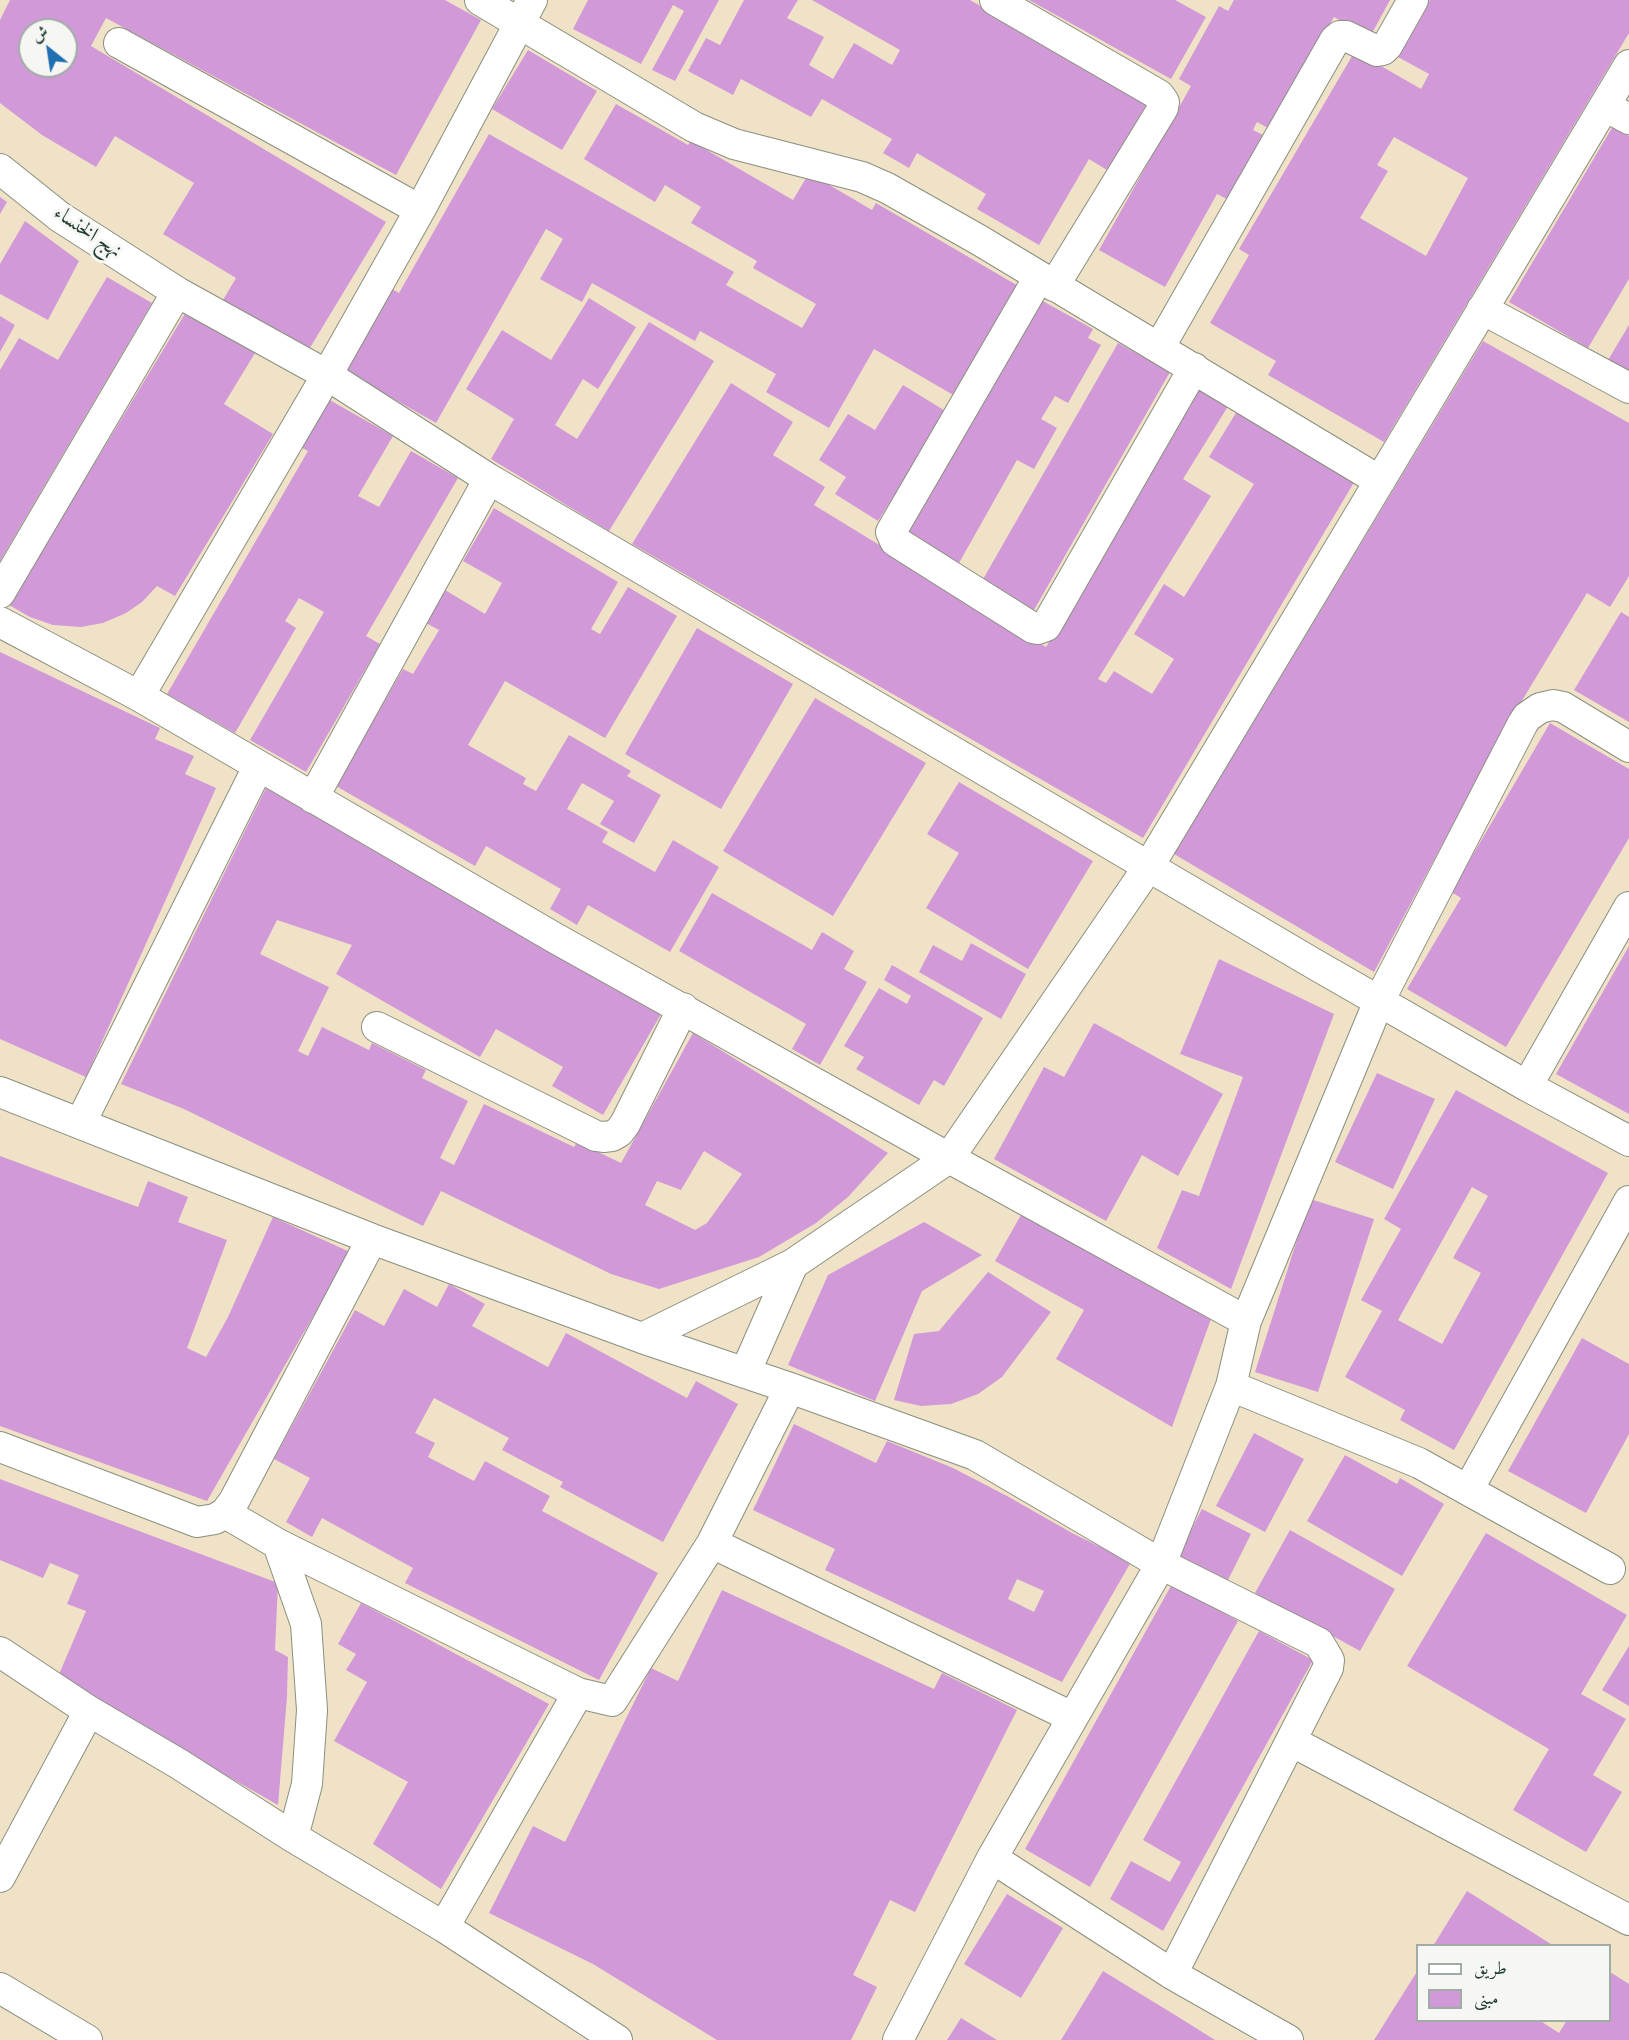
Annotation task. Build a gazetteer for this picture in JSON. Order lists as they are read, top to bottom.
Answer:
{
  "streets": {
    "street": ["نهج الخنساء"]
  },
  "legend": ["طريق", "مبنى"],
  "north": "top left"
}
